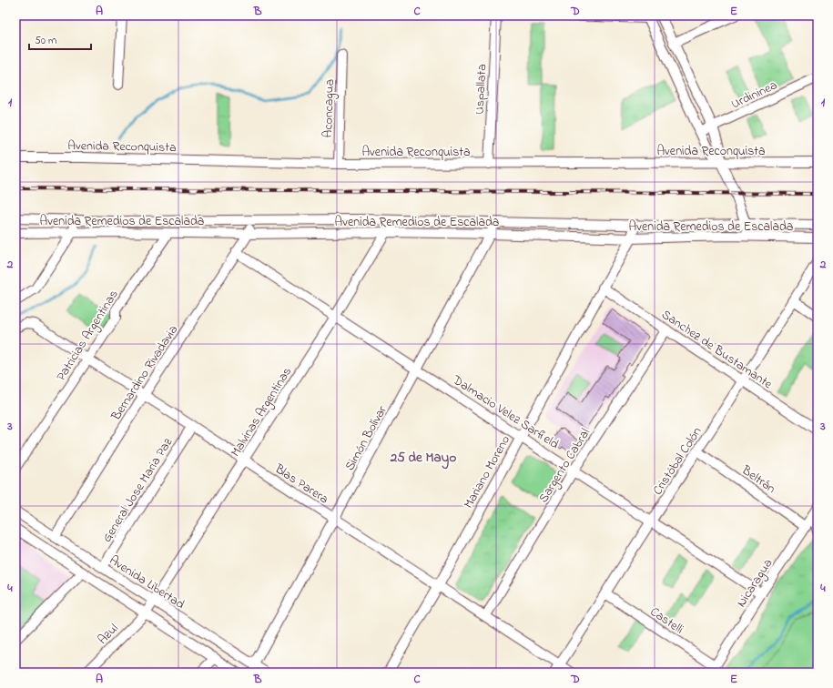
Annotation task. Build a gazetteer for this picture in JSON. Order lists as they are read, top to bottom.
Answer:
{
  "streets": {
    "street": [
      "Uspallata",
      "Urdininea",
      "Aconcagua",
      "Avenida Reconquista",
      "Avenida Remedios de Escalada",
      "Patricias Argentinas",
      "Sanchez de Bustamante",
      "Bernardino Rivadavia",
      "Malvinas Argentinas",
      "Dalmacio Velez Sarfield",
      "Simón Bolívar",
      "Cristóbal Colón",
      "Sargento Cabral",
      "Mariano Moreno",
      "Beltrán",
      "Blas Parera",
      "General Jose Maria Paz",
      "Avenida Libertad",
      "Nicaragua",
      "Castelli",
      "Azul"
    ]
  },
  "crossings": [
    ["Uspallata", "Avenida Reconquista"],
    ["Aconcagua", "Avenida Reconquista"],
    ["Avenida Remedios de Escalada", "Patricias Argentinas"],
    ["Avenida Remedios de Escalada", "Bernardino Rivadavia"],
    ["Avenida Remedios de Escalada", "Malvinas Argentinas"],
    ["Avenida Remedios de Escalada", "Simón Bolívar"],
    ["Avenida Remedios de Escalada", "Mariano Moreno"],
    ["Patricias Argentinas", "Blas Parera"],
    ["Sanchez de Bustamante", "Cristóbal Colón"],
    ["Sanchez de Bustamante", "Sargento Cabral"],
    ["Sanchez de Bustamante", "Mariano Moreno"],
    ["Bernardino Rivadavia", "Dalmacio Velez Sarfield"],
    ["Bernardino Rivadavia", "Blas Parera"],
    ["Bernardino Rivadavia", "Avenida Libertad"],
    ["Malvinas Argentinas", "Dalmacio Velez Sarfield"],
    ["Malvinas Argentinas", "Blas Parera"],
    ["Malvinas Argentinas", "Avenida Libertad"],
    ["Malvinas Argentinas", "Azul"],
    ["Dalmacio Velez Sarfield", "Simón Bolívar"],
    ["Dalmacio Velez Sarfield", "Cristóbal Colón"],
    ["Dalmacio Velez Sarfield", "Sargento Cabral"],
    ["Dalmacio Velez Sarfield", "Mariano Moreno"],
    ["Dalmacio Velez Sarfield", "Nicaragua"],
    ["Simón Bolívar", "Blas Parera"],
    ["Simón Bolívar", "Avenida Libertad"],
    ["Cristóbal Colón", "Beltrán"],
    ["Cristóbal Colón", "Blas Parera"],
    ["Cristóbal Colón", "Castelli"],
    ["Sargento Cabral", "Blas Parera"],
    ["Mariano Moreno", "Blas Parera"],
    ["Beltrán", "Nicaragua"],
    ["Blas Parera", "General Jose Maria Paz"],
    ["General Jose Maria Paz", "Avenida Libertad"],
    ["Nicaragua", "Castelli"]
  ],
  "districts": ["25 de Mayo"],
  "scale_bar": "50 m",
  "grid": {
    "columns": [
      "A",
      "B",
      "C",
      "D",
      "E"
    ],
    "rows": [
      "1",
      "2",
      "3",
      "4"
    ]
  }
}
